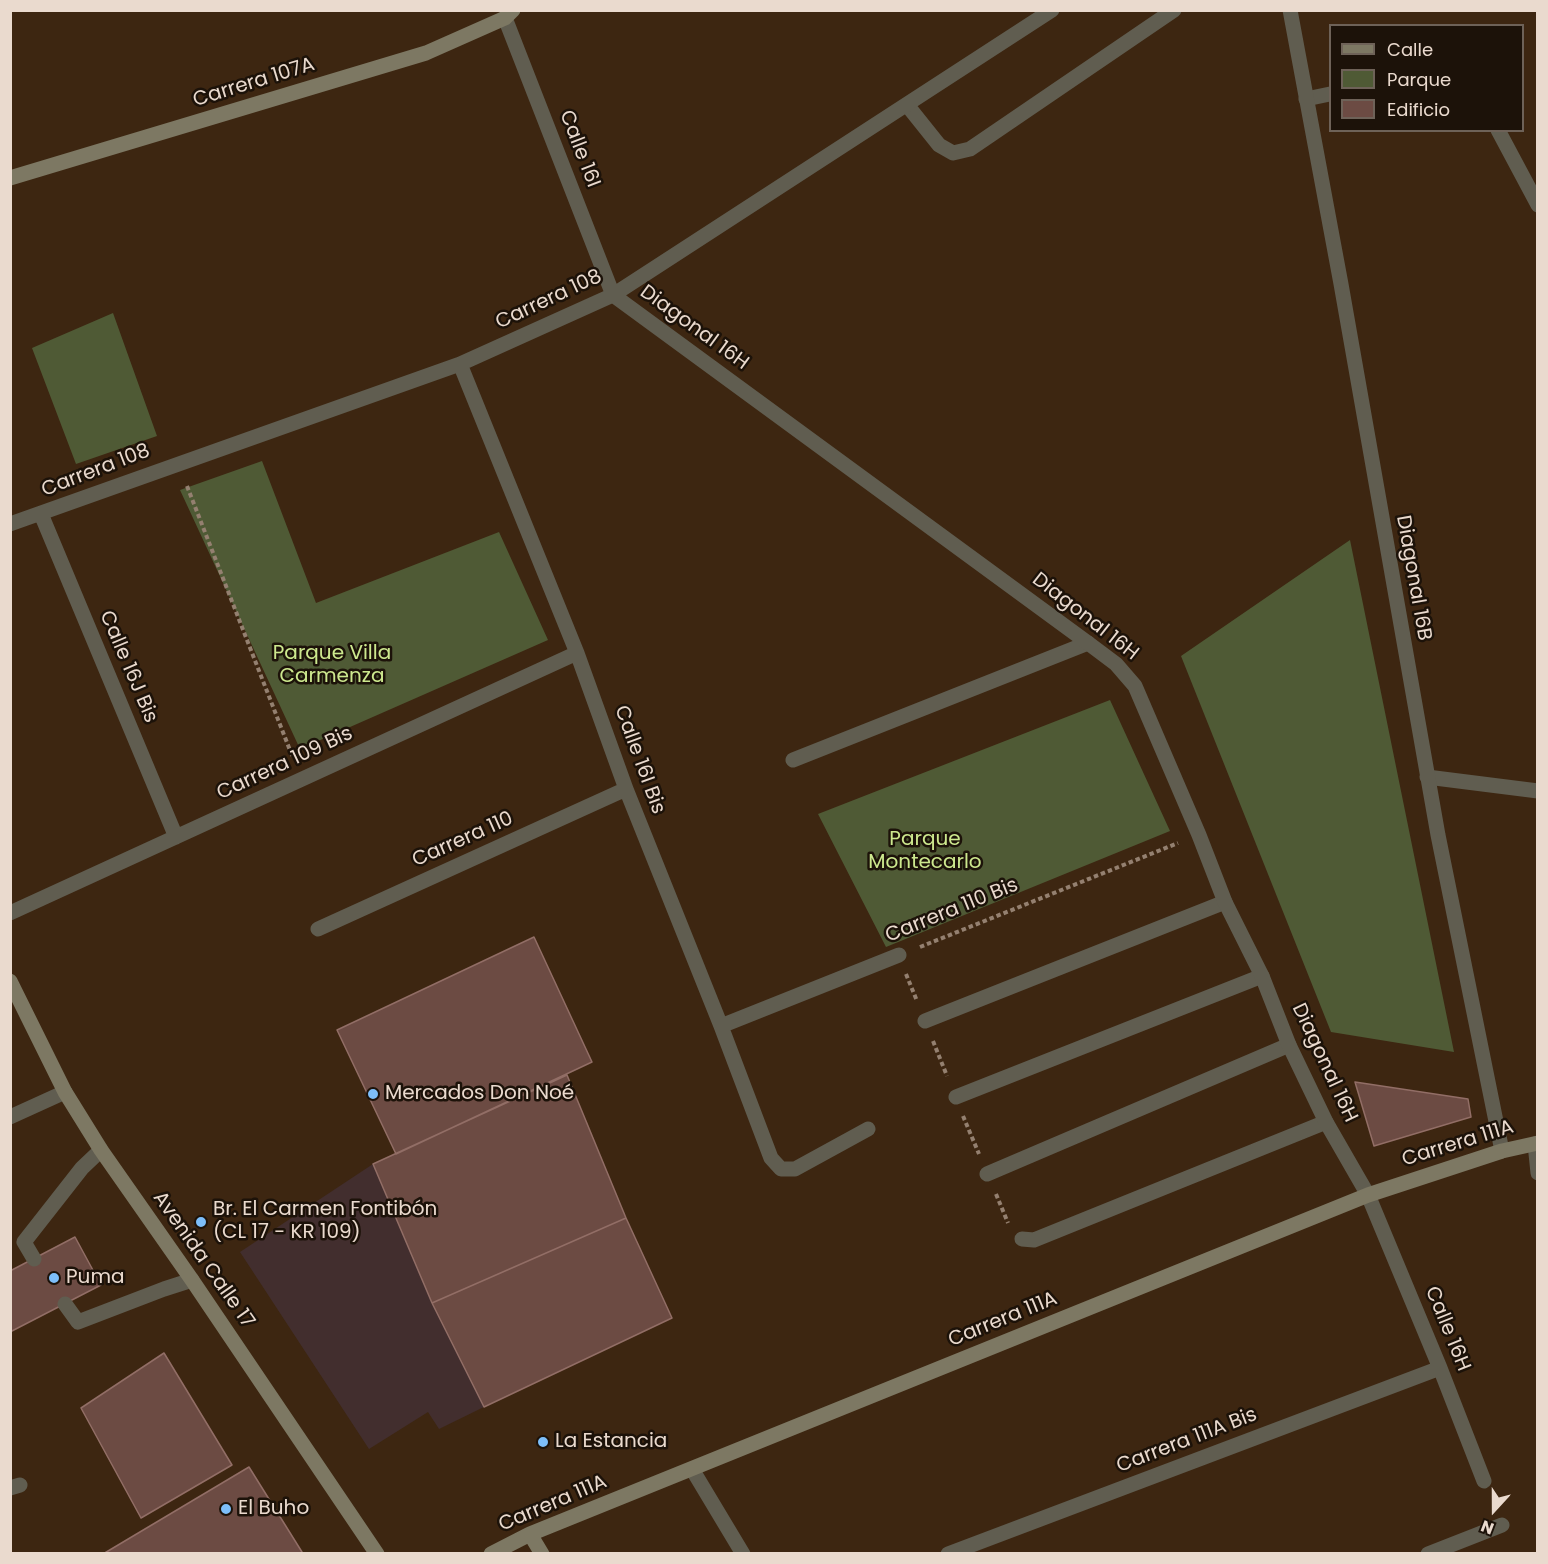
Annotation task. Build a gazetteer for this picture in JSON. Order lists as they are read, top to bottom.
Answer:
{
  "streets": {
    "street": [
      "Carrera 107A",
      "Calle 16I",
      "Carrera 108",
      "Diagonal 16H",
      "Diagonal 16B",
      "Calle 16J Bis",
      "Calle 16I Bis",
      "Carrera 109 Bis",
      "Carrera 110",
      "Carrera 110 Bis",
      "Carrera 111A",
      "Avenida Calle 17",
      "Calle 16H",
      "Carrera 111A Bis"
    ]
  },
  "crossings": [
    ["Carrera 107A", "Calle 16I"],
    ["Calle 16I", "Carrera 108"],
    ["Calle 16I", "Diagonal 16H"],
    ["Carrera 108", "Diagonal 16H"],
    ["Carrera 108", "Calle 16J Bis"],
    ["Carrera 108", "Calle 16I Bis"],
    ["Diagonal 16H", "Carrera 110 Bis"],
    ["Diagonal 16H", "Carrera 111A"],
    ["Diagonal 16H", "Calle 16H"],
    ["Diagonal 16B", "Carrera 111A"],
    ["Calle 16J Bis", "Carrera 109 Bis"],
    ["Calle 16I Bis", "Carrera 109 Bis"],
    ["Calle 16I Bis", "Carrera 110"],
    ["Calle 16I Bis", "Carrera 110 Bis"],
    ["Carrera 111A", "Calle 16H"],
    ["Calle 16H", "Carrera 111A Bis"]
  ],
  "parks": ["Parque Villa Carmenza", "Parque Montecarlo"],
  "places": [
    "Mercados Don Noé",
    "Br. El Carmen Fontibón (CL 17 - KR 109)",
    "Puma",
    "La Estancia",
    "El Buho"
  ],
  "legend": ["Calle", "Parque", "Edificio"],
  "north": "bottom"
}
